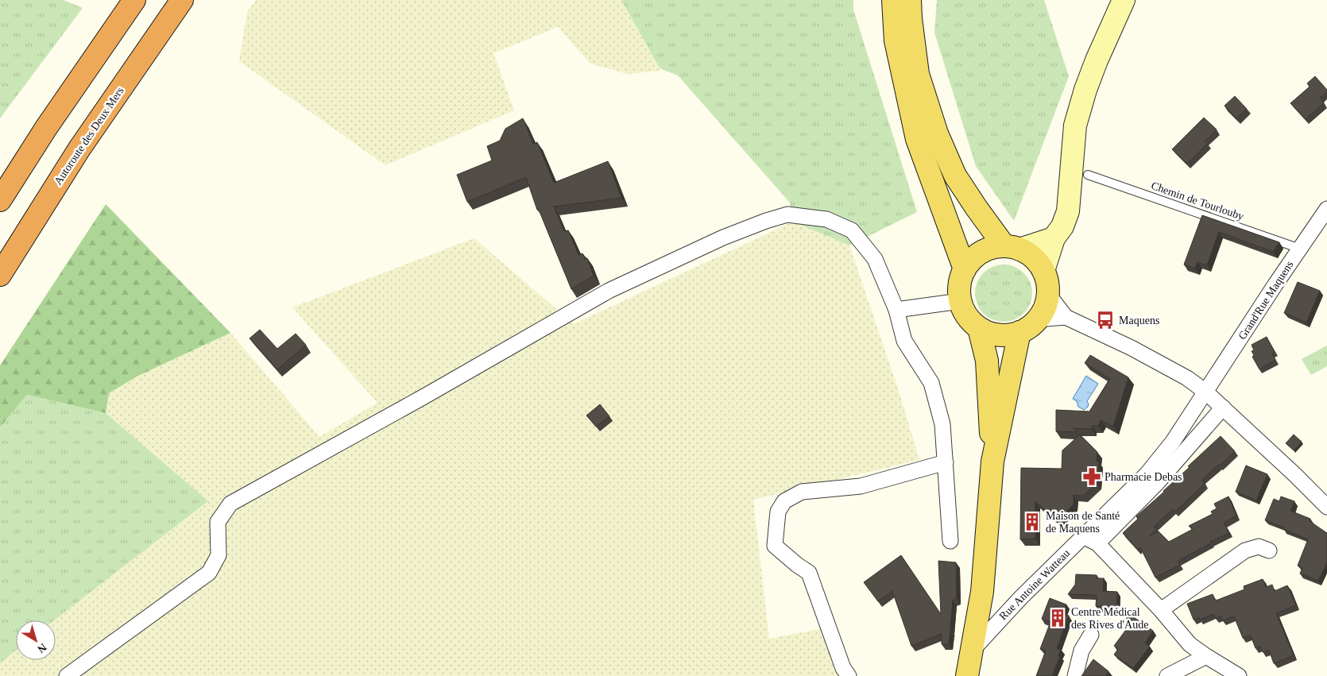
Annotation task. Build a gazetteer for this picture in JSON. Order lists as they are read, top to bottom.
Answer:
{
  "streets": {
    "highway": ["Autoroute des Deux Mers"],
    "street": ["Grand'Rue Maquens", "Rue Antoine Watteau"],
    "lane": ["Chemin de Tourlouby"]
  },
  "crossings": [
    ["Chemin de Tourlouby", "Grand'Rue Maquens"],
    ["Grand'Rue Maquens", "Rue Antoine Watteau"]
  ],
  "places": {
    "bus stop": ["Maquens"],
    "pharmacy": ["Pharmacie Debas"],
    "building": ["Maison de Santé de Maquens", "Centre Médical des Rives d'Aude"]
  },
  "north": "bottom right"
}
